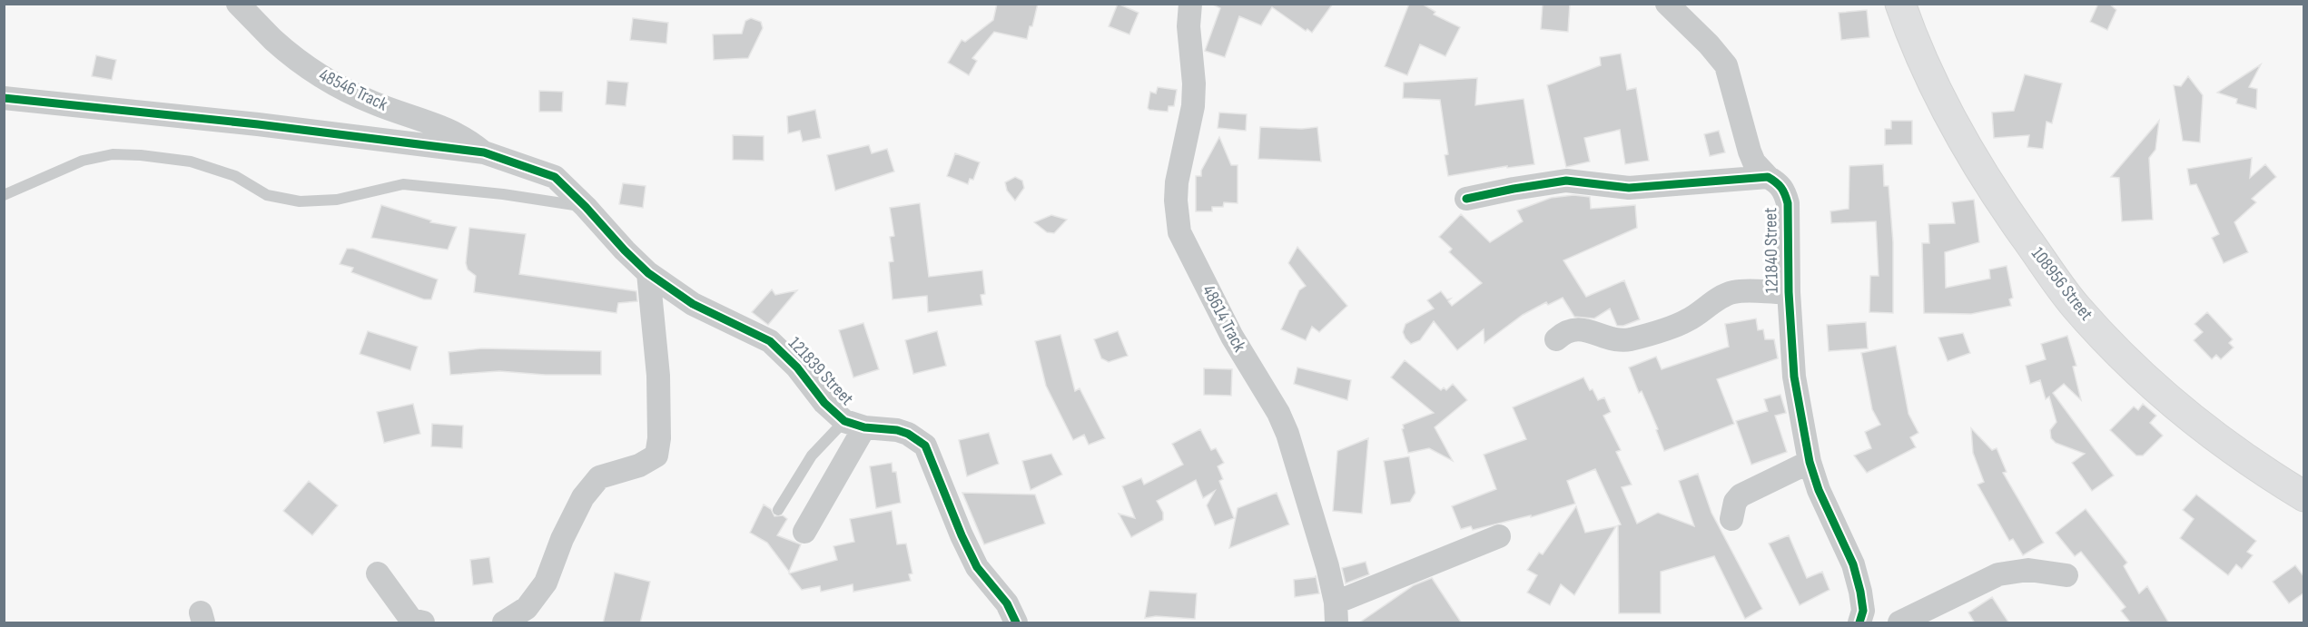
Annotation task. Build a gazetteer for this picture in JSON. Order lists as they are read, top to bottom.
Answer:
{
  "streets": {
    "street": [
      "48546 Track",
      "121840 Street",
      "108956 Street",
      "48614 Track",
      "121839 Street"
    ]
  },
  "crossings": [
    ["48546 Track", "121839 Street"]
  ]
}
